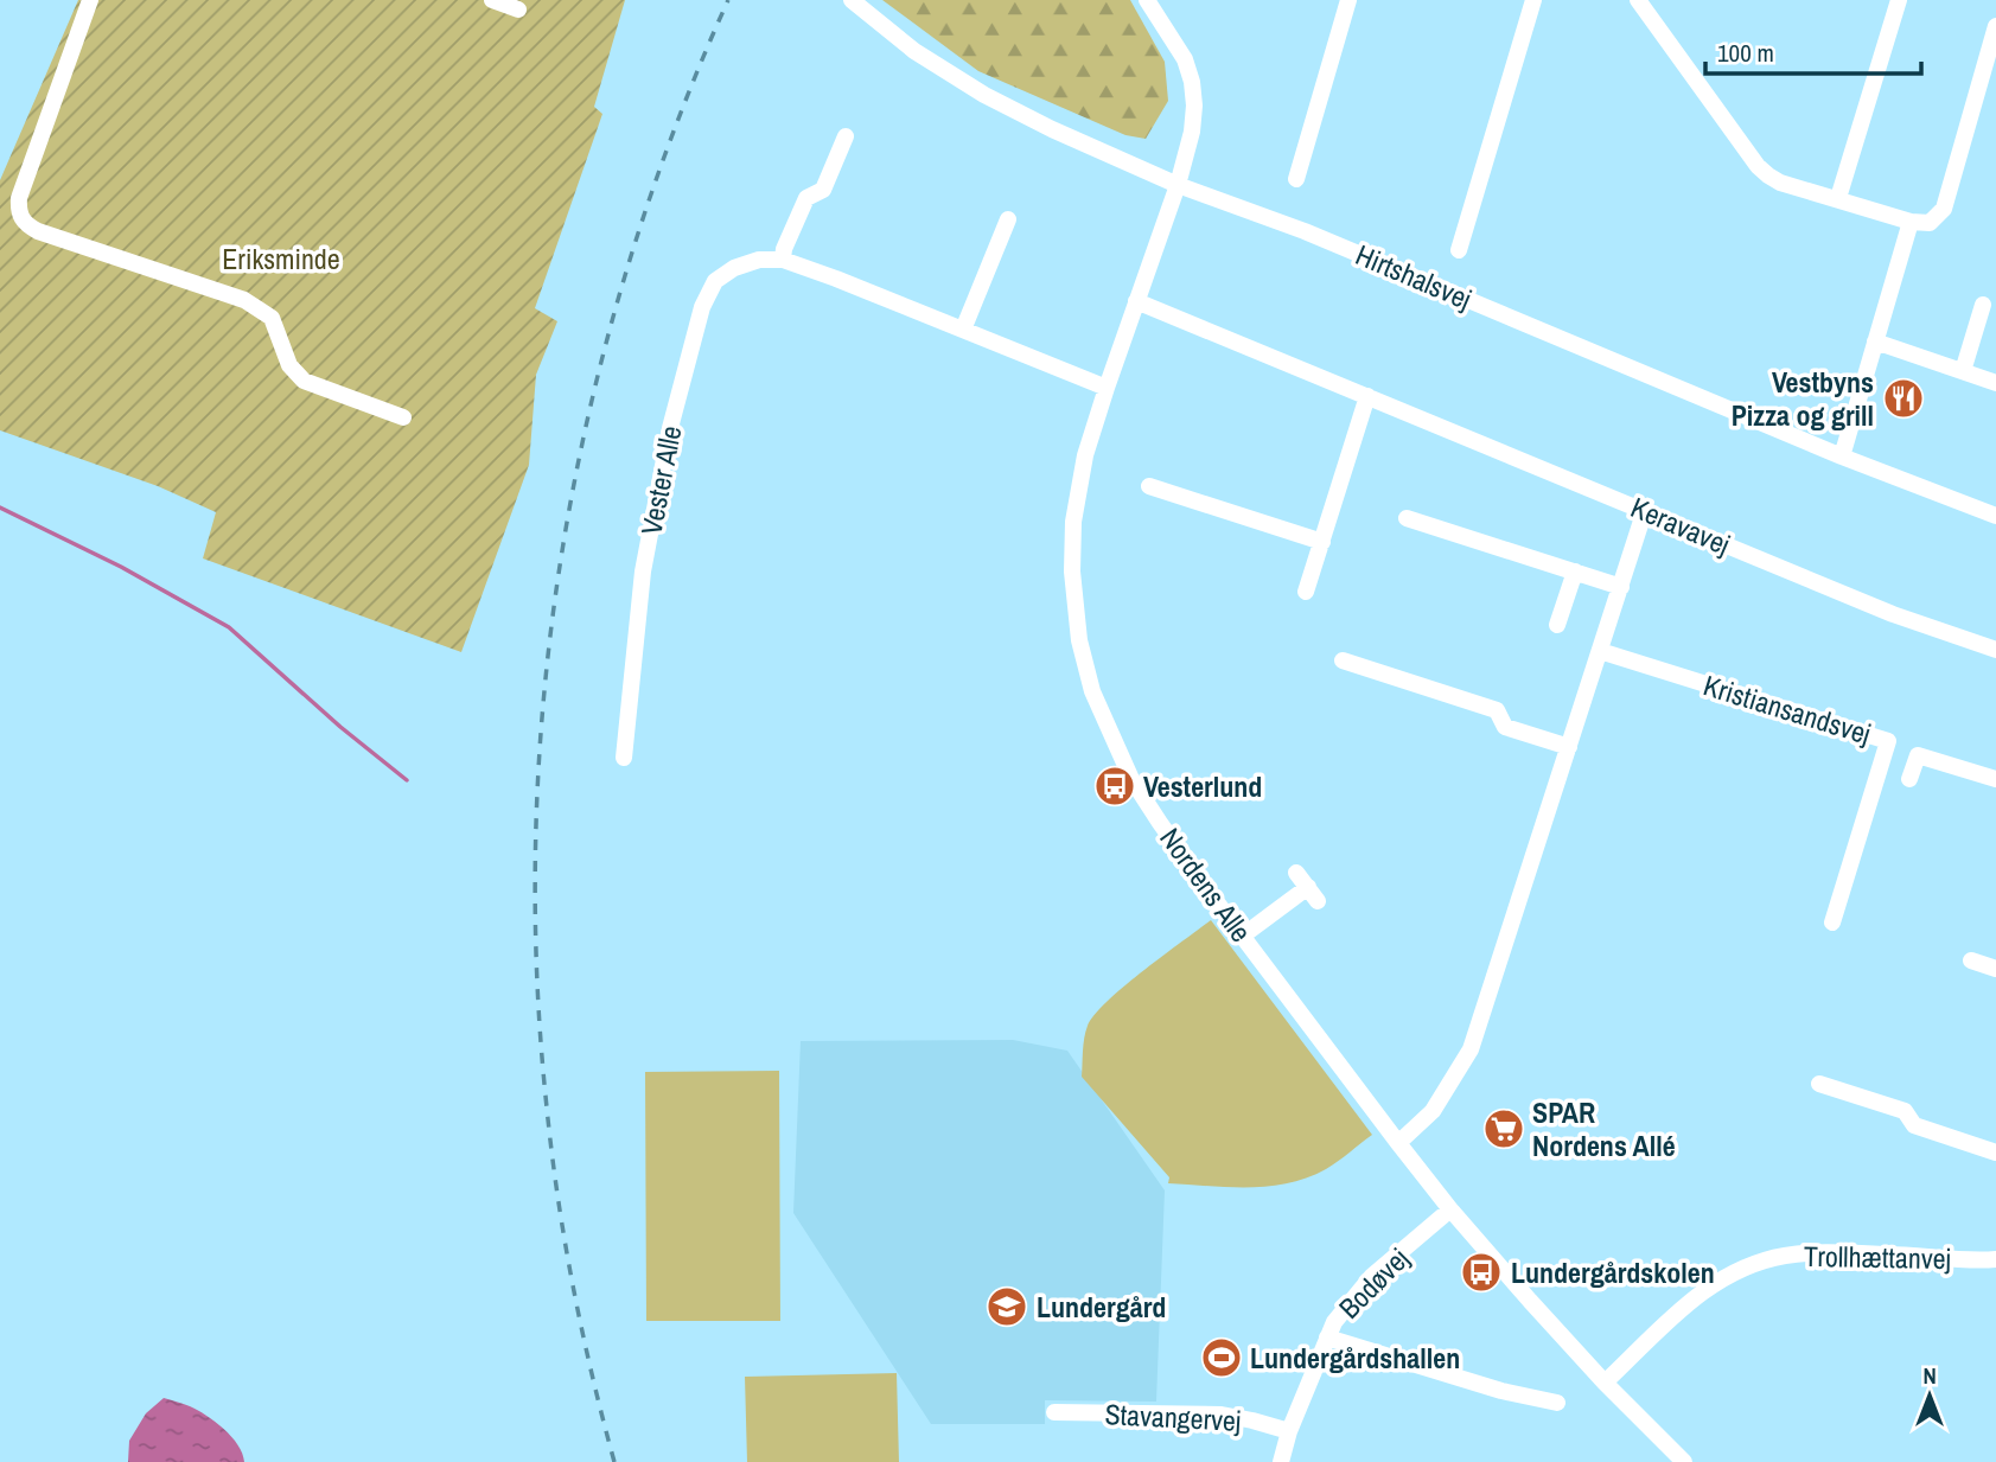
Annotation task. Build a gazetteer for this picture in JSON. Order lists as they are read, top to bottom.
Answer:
{
  "streets": {
    "street": [
      "Hirtshalsvej",
      "Vester Alle",
      "Keravavej",
      "Kristiansandsvej",
      "Nordens Alle",
      "Trollhættanvej",
      "Bodøvej",
      "Stavangervej"
    ]
  },
  "crossings": [
    ["Hirtshalsvej", "Nordens Alle"],
    ["Vester Alle", "Nordens Alle"],
    ["Keravavej", "Nordens Alle"],
    ["Nordens Alle", "Trollhættanvej"],
    ["Nordens Alle", "Bodøvej"],
    ["Bodøvej", "Stavangervej"]
  ],
  "parks": ["Eriksminde"],
  "places": {
    "restaurant": ["Vestbyns Pizza og grill"],
    "bus stop": ["Vesterlund", "Lundergårdskolen"],
    "supermarket": ["SPAR Nordens Allé"],
    "school or university": ["Lundergård"],
    "sports": ["Lundergårdshallen"]
  },
  "scale_bar": "100 m",
  "north": "top"
}
